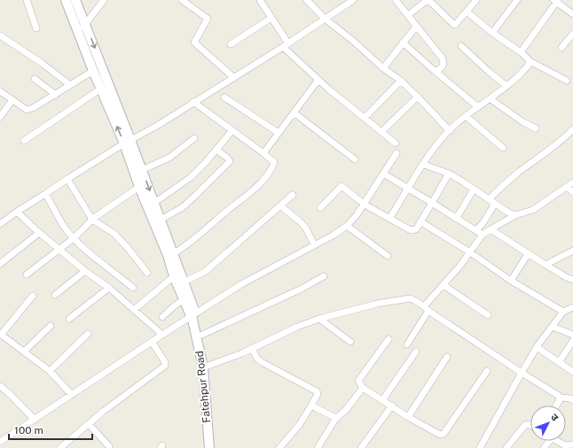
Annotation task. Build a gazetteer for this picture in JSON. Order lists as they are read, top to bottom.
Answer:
{
  "streets": {
    "street": ["Fatehpur Road"]
  },
  "scale_bar": "100 m",
  "north": "top right"
}
